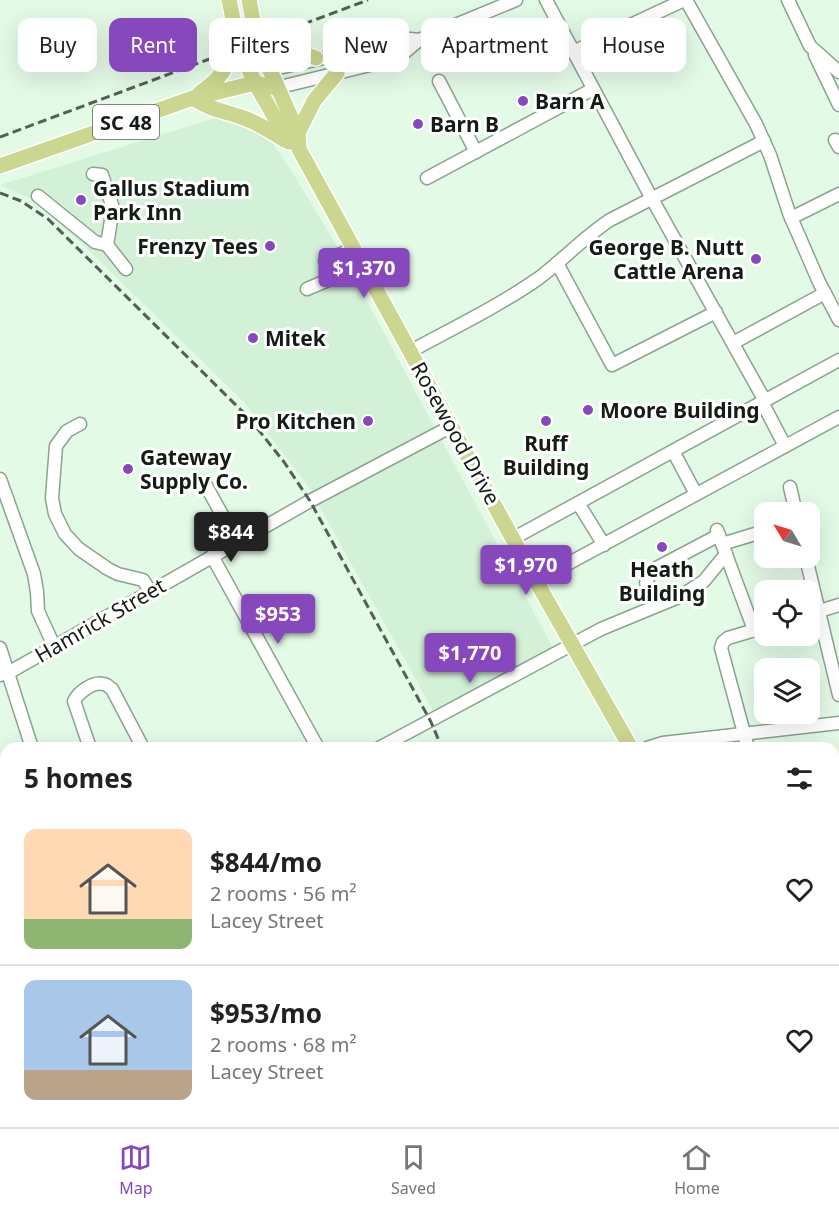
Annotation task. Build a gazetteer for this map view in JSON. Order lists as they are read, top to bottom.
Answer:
{
  "streets": {
    "main road": ["SC 48", "Rosewood Drive"],
    "street": ["Hamrick Street"]
  },
  "crossings": [
    ["SC 48", "Rosewood Drive"],
    ["Rosewood Drive", "Hamrick Street"]
  ],
  "places": [
    "Barn A",
    "Barn B",
    "Gallus Stadium Park Inn",
    "Frenzy Tees",
    "George B. Nutt Cattle Arena",
    "Mitek",
    "Moore Building",
    "Pro Kitchen",
    "Ruff Building",
    "Gateway Supply Co.",
    "Heath Building"
  ],
  "north": "top left",
  "page": {
    "chip": [
      "Buy",
      "Rent",
      "Filters",
      "New",
      "Apartment",
      "House"
    ],
    "price": [
      "$1,370",
      "$844",
      "$1,970",
      "$953",
      "$1,770"
    ],
    "heading": "5 homes",
    "list": [
      {
        "name": "$844/mo",
        "note": "2 rooms · 56 m² · Lacey Street"
      },
      {
        "name": "$953/mo",
        "note": "2 rooms · 68 m² · Lacey Street"
      }
    ],
    "tabs": ["Map", "Saved", "Home"]
  }
}
